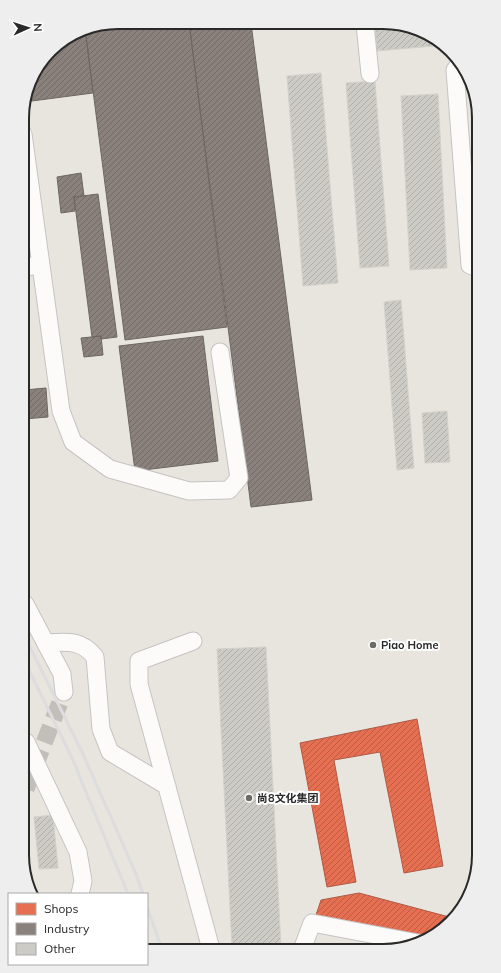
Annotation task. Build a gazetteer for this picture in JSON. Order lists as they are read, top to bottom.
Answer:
{
  "places": ["Piao Home", "尚8文化集团"],
  "legend": ["Shops", "Industry", "Other"],
  "north": "right"
}
